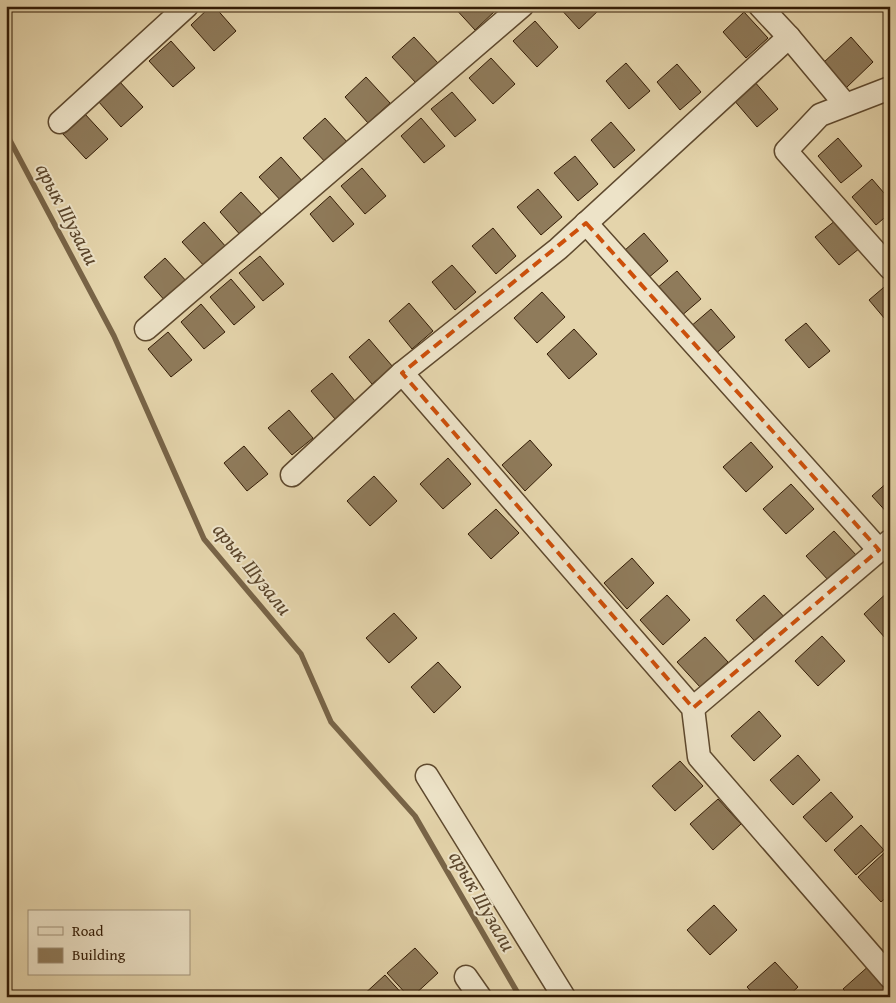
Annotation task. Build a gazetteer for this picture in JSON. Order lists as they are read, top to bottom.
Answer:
{
  "water": ["арык Шузали"],
  "legend": ["Road", "Building"]
}
